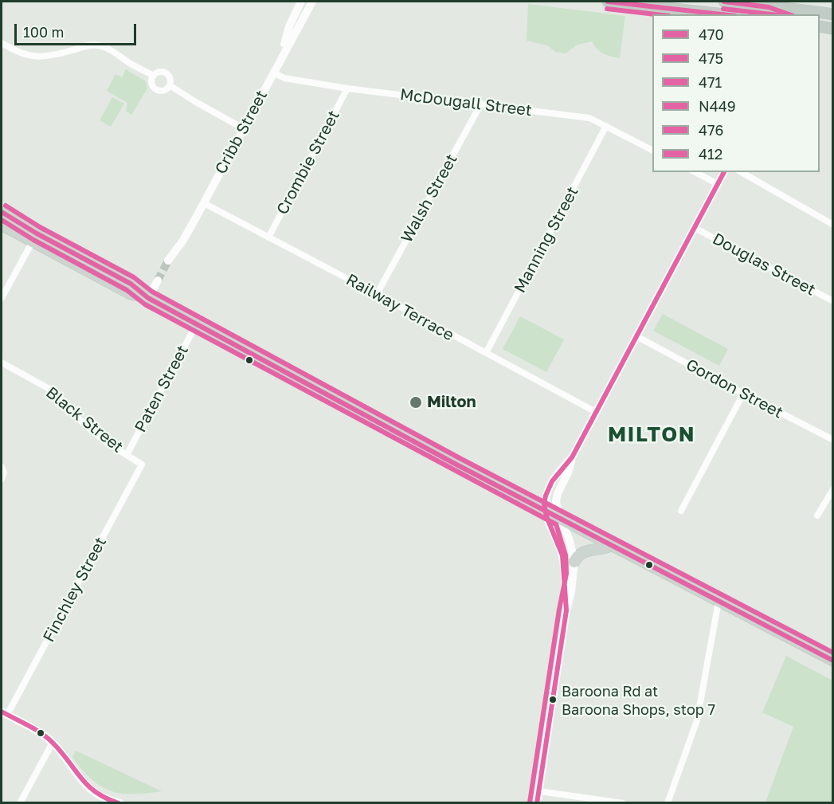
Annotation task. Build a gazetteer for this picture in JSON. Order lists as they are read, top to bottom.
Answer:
{
  "streets": {
    "street": [
      "McDougall Street",
      "Cribb Street",
      "Crombie Street",
      "Walsh Street",
      "Manning Street",
      "Douglas Street",
      "Railway Terrace",
      "Paten Street",
      "Gordon Street",
      "Black Street",
      "Finchley Street"
    ]
  },
  "crossings": [
    ["McDougall Street", "Cribb Street"],
    ["McDougall Street", "Crombie Street"],
    ["McDougall Street", "Walsh Street"],
    ["McDougall Street", "Manning Street"],
    ["Cribb Street", "Railway Terrace"],
    ["Crombie Street", "Railway Terrace"],
    ["Walsh Street", "Railway Terrace"],
    ["Manning Street", "Railway Terrace"],
    ["Paten Street", "Black Street"],
    ["Black Street", "Finchley Street"]
  ],
  "districts": ["MILTON"],
  "places": ["Milton", "Baroona Rd at Baroona Shops, stop 7"],
  "lines": [
    "transit line 471",
    "transit line 412",
    "transit line N449",
    "transit line 470",
    "transit line 475",
    "transit line 476"
  ],
  "legend": [
    "470",
    "475",
    "471",
    "N449",
    "476",
    "412"
  ],
  "scale_bar": "100 m"
}
